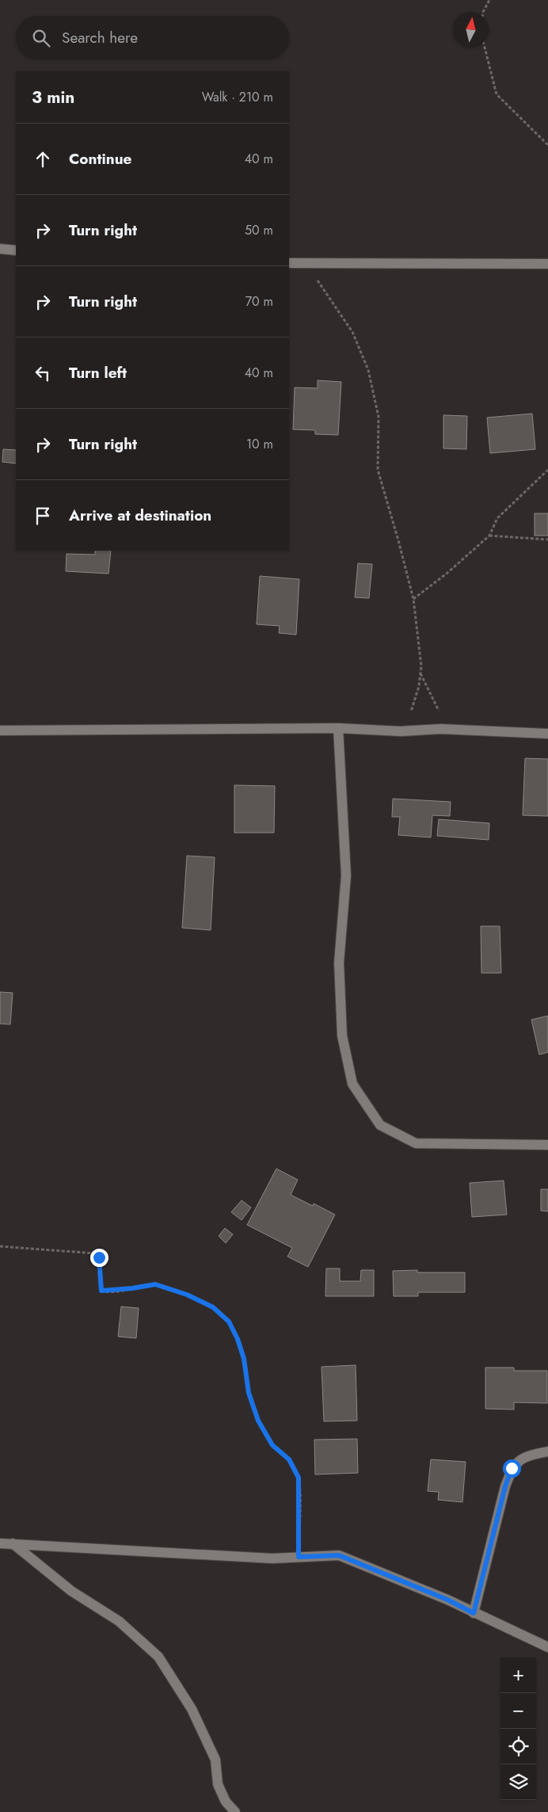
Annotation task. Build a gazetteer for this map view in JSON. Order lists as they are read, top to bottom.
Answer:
{
  "north": "top",
  "page": {
    "search": "Search here",
    "heading": ["3 min", "Walk · 210 m"],
    "list": [
      ["Continue", "40 m"],
      ["Turn right", "50 m"],
      ["Turn right", "70 m"],
      ["Turn left", "40 m"],
      ["Turn right", "10 m"],
      "Arrive at destination"
    ],
    "map_buttons": ["+", "−"]
  }
}
